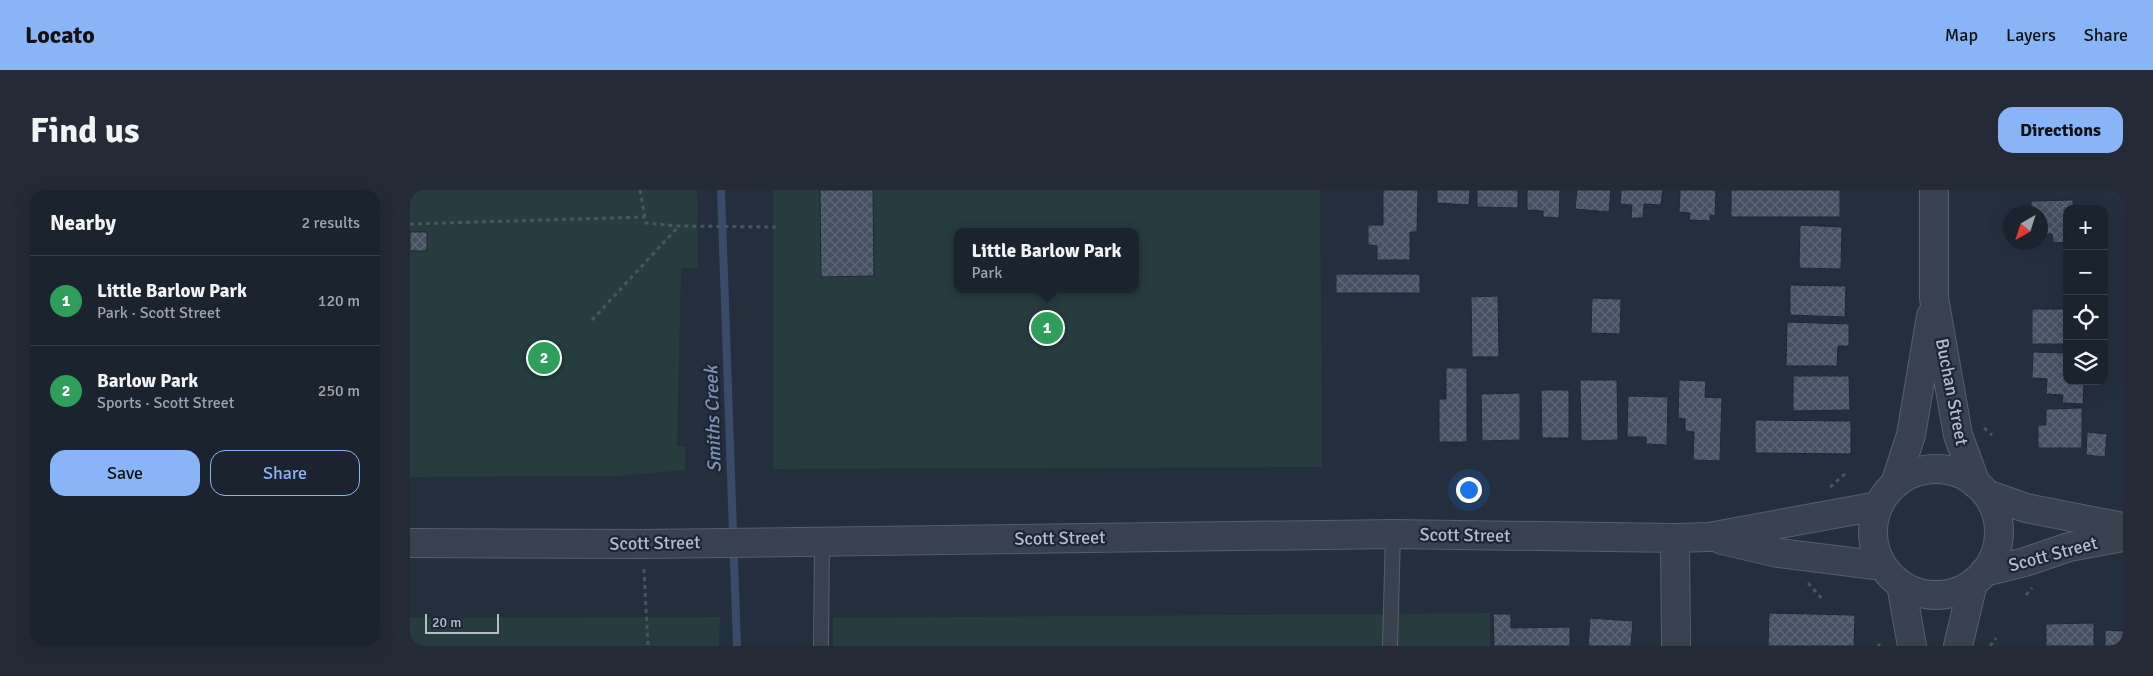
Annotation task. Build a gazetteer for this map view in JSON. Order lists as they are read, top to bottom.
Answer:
{
  "streets": {
    "street": ["Buchan Street", "Scott Street"]
  },
  "crossings": [
    ["Buchan Street", "Scott Street"]
  ],
  "water": ["Smiths Creek"],
  "scale_bar": "20 m",
  "north": "bottom left",
  "page": {
    "header": "Locato",
    "nav": ["Map", "Layers", "Share"],
    "buttons": [
      "Directions",
      ["Save", "Share"]
    ],
    "title": "Find us",
    "heading": ["Nearby", "2 results"],
    "map_buttons": ["+", "−"],
    "popup": ["Little Barlow Park", "Park"],
    "list": [
      {
        "mark": "1",
        "name": "Little Barlow Park",
        "note": "Park · Scott Street",
        "value": "120 m"
      },
      {
        "mark": "2",
        "name": "Barlow Park",
        "note": "Sports · Scott Street",
        "value": "250 m"
      }
    ],
    "pins": ["1", "2"],
    "scale": "20 m"
  }
}
